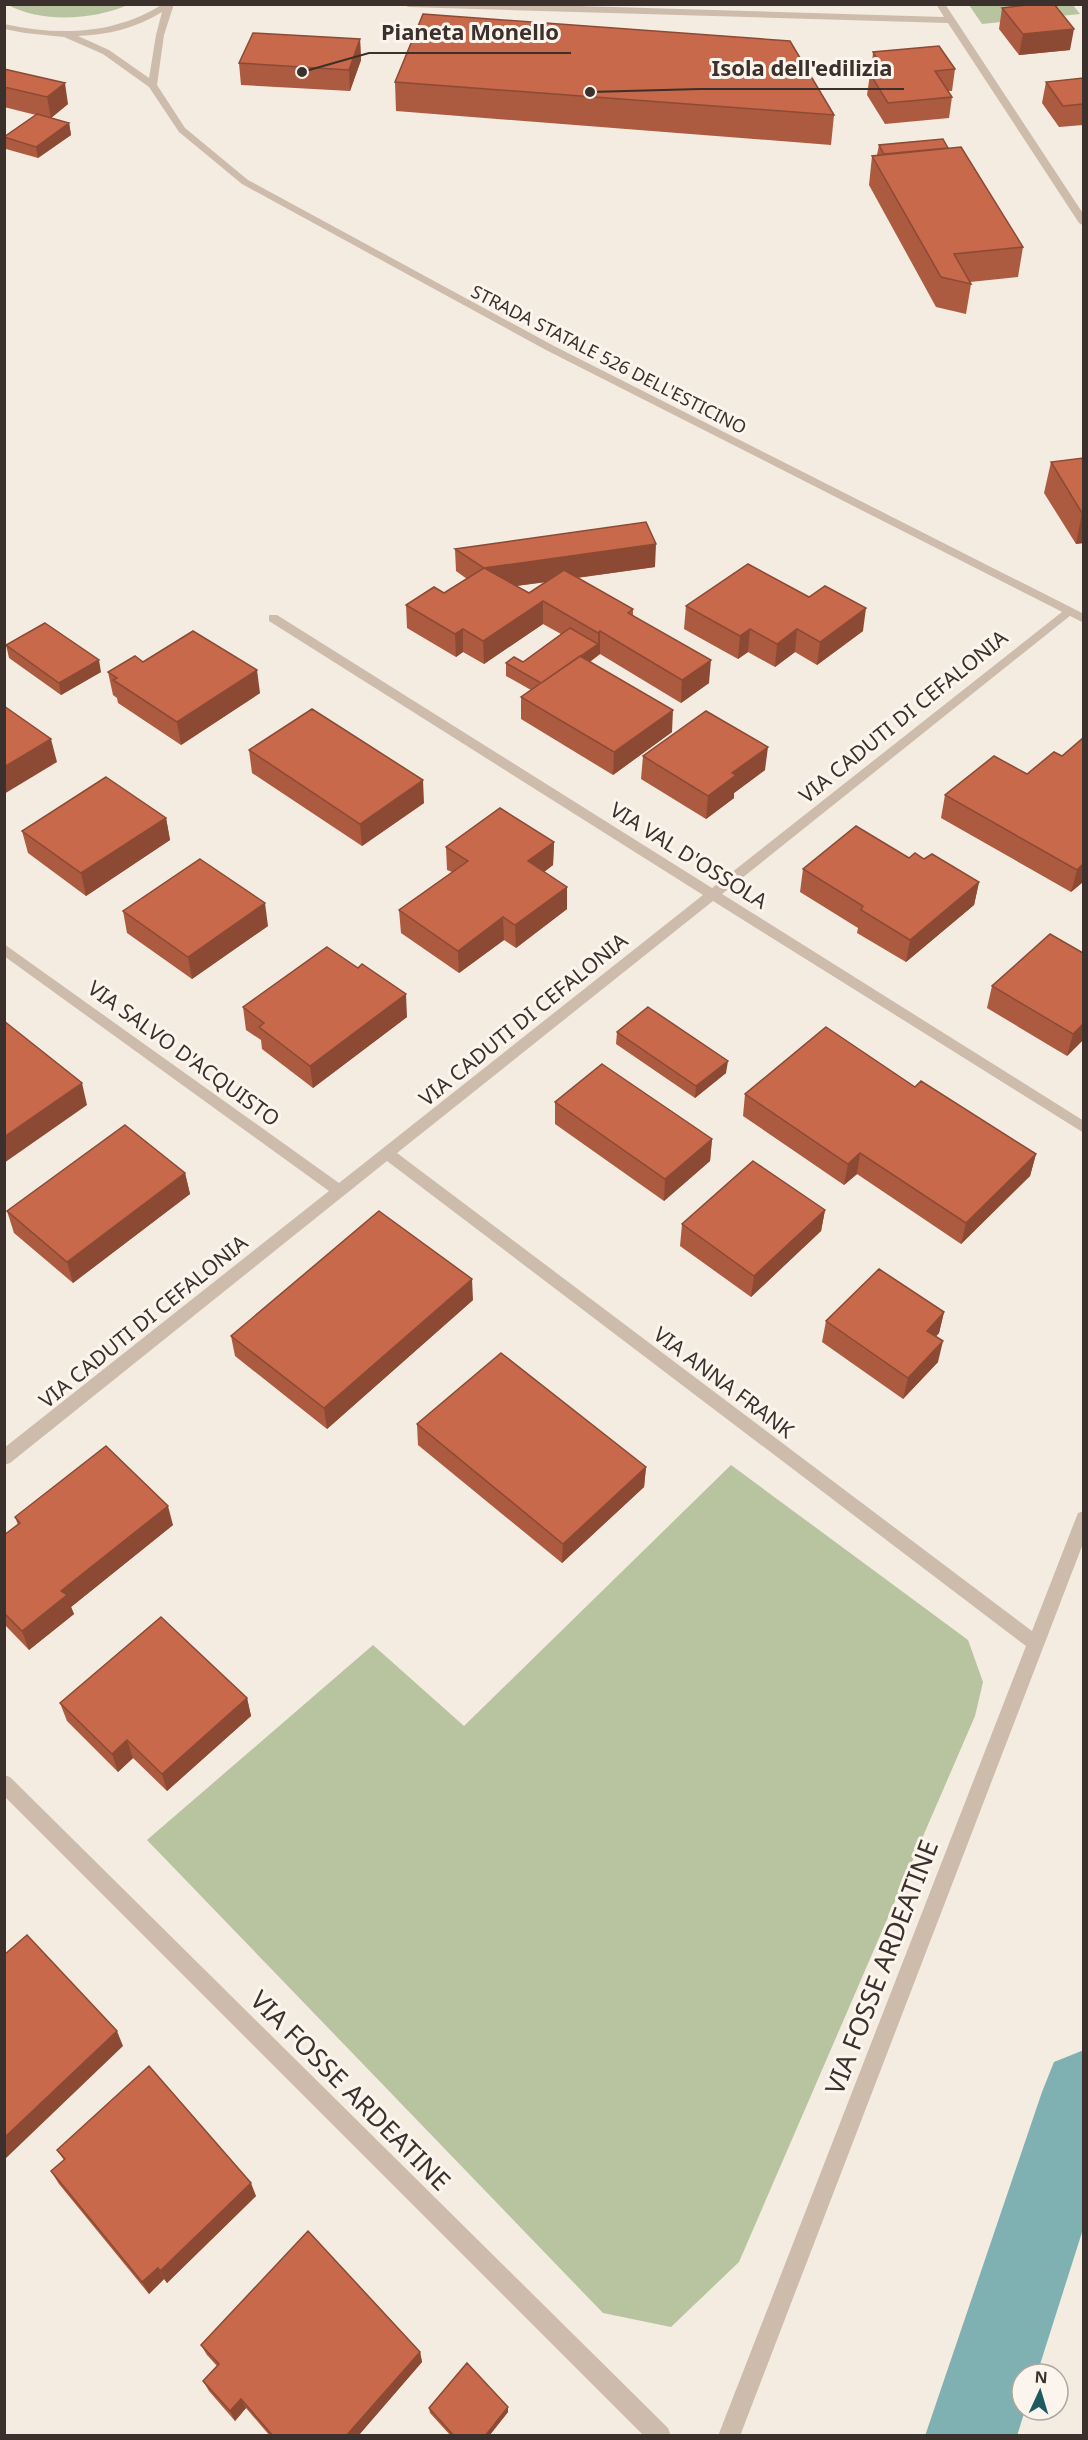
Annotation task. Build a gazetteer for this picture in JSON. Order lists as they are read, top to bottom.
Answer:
{
  "streets": {
    "street": [
      "STRADA STATALE 526 DELL'ESTICINO",
      "VIA CADUTI DI CEFALONIA",
      "VIA VAL D'OSSOLA",
      "VIA SALVO D'ACQUISTO",
      "VIA ANNA FRANK",
      "VIA FOSSE ARDEATINE"
    ]
  },
  "crossings": [
    ["STRADA STATALE 526 DELL'ESTICINO", "VIA CADUTI DI CEFALONIA"],
    ["VIA CADUTI DI CEFALONIA", "VIA VAL D'OSSOLA"],
    ["VIA CADUTI DI CEFALONIA", "VIA SALVO D'ACQUISTO"],
    ["VIA CADUTI DI CEFALONIA", "VIA ANNA FRANK"],
    ["VIA ANNA FRANK", "VIA FOSSE ARDEATINE"]
  ],
  "places": ["Pianeta Monello", "Isola dell'edilizia"],
  "north": "top"
}
